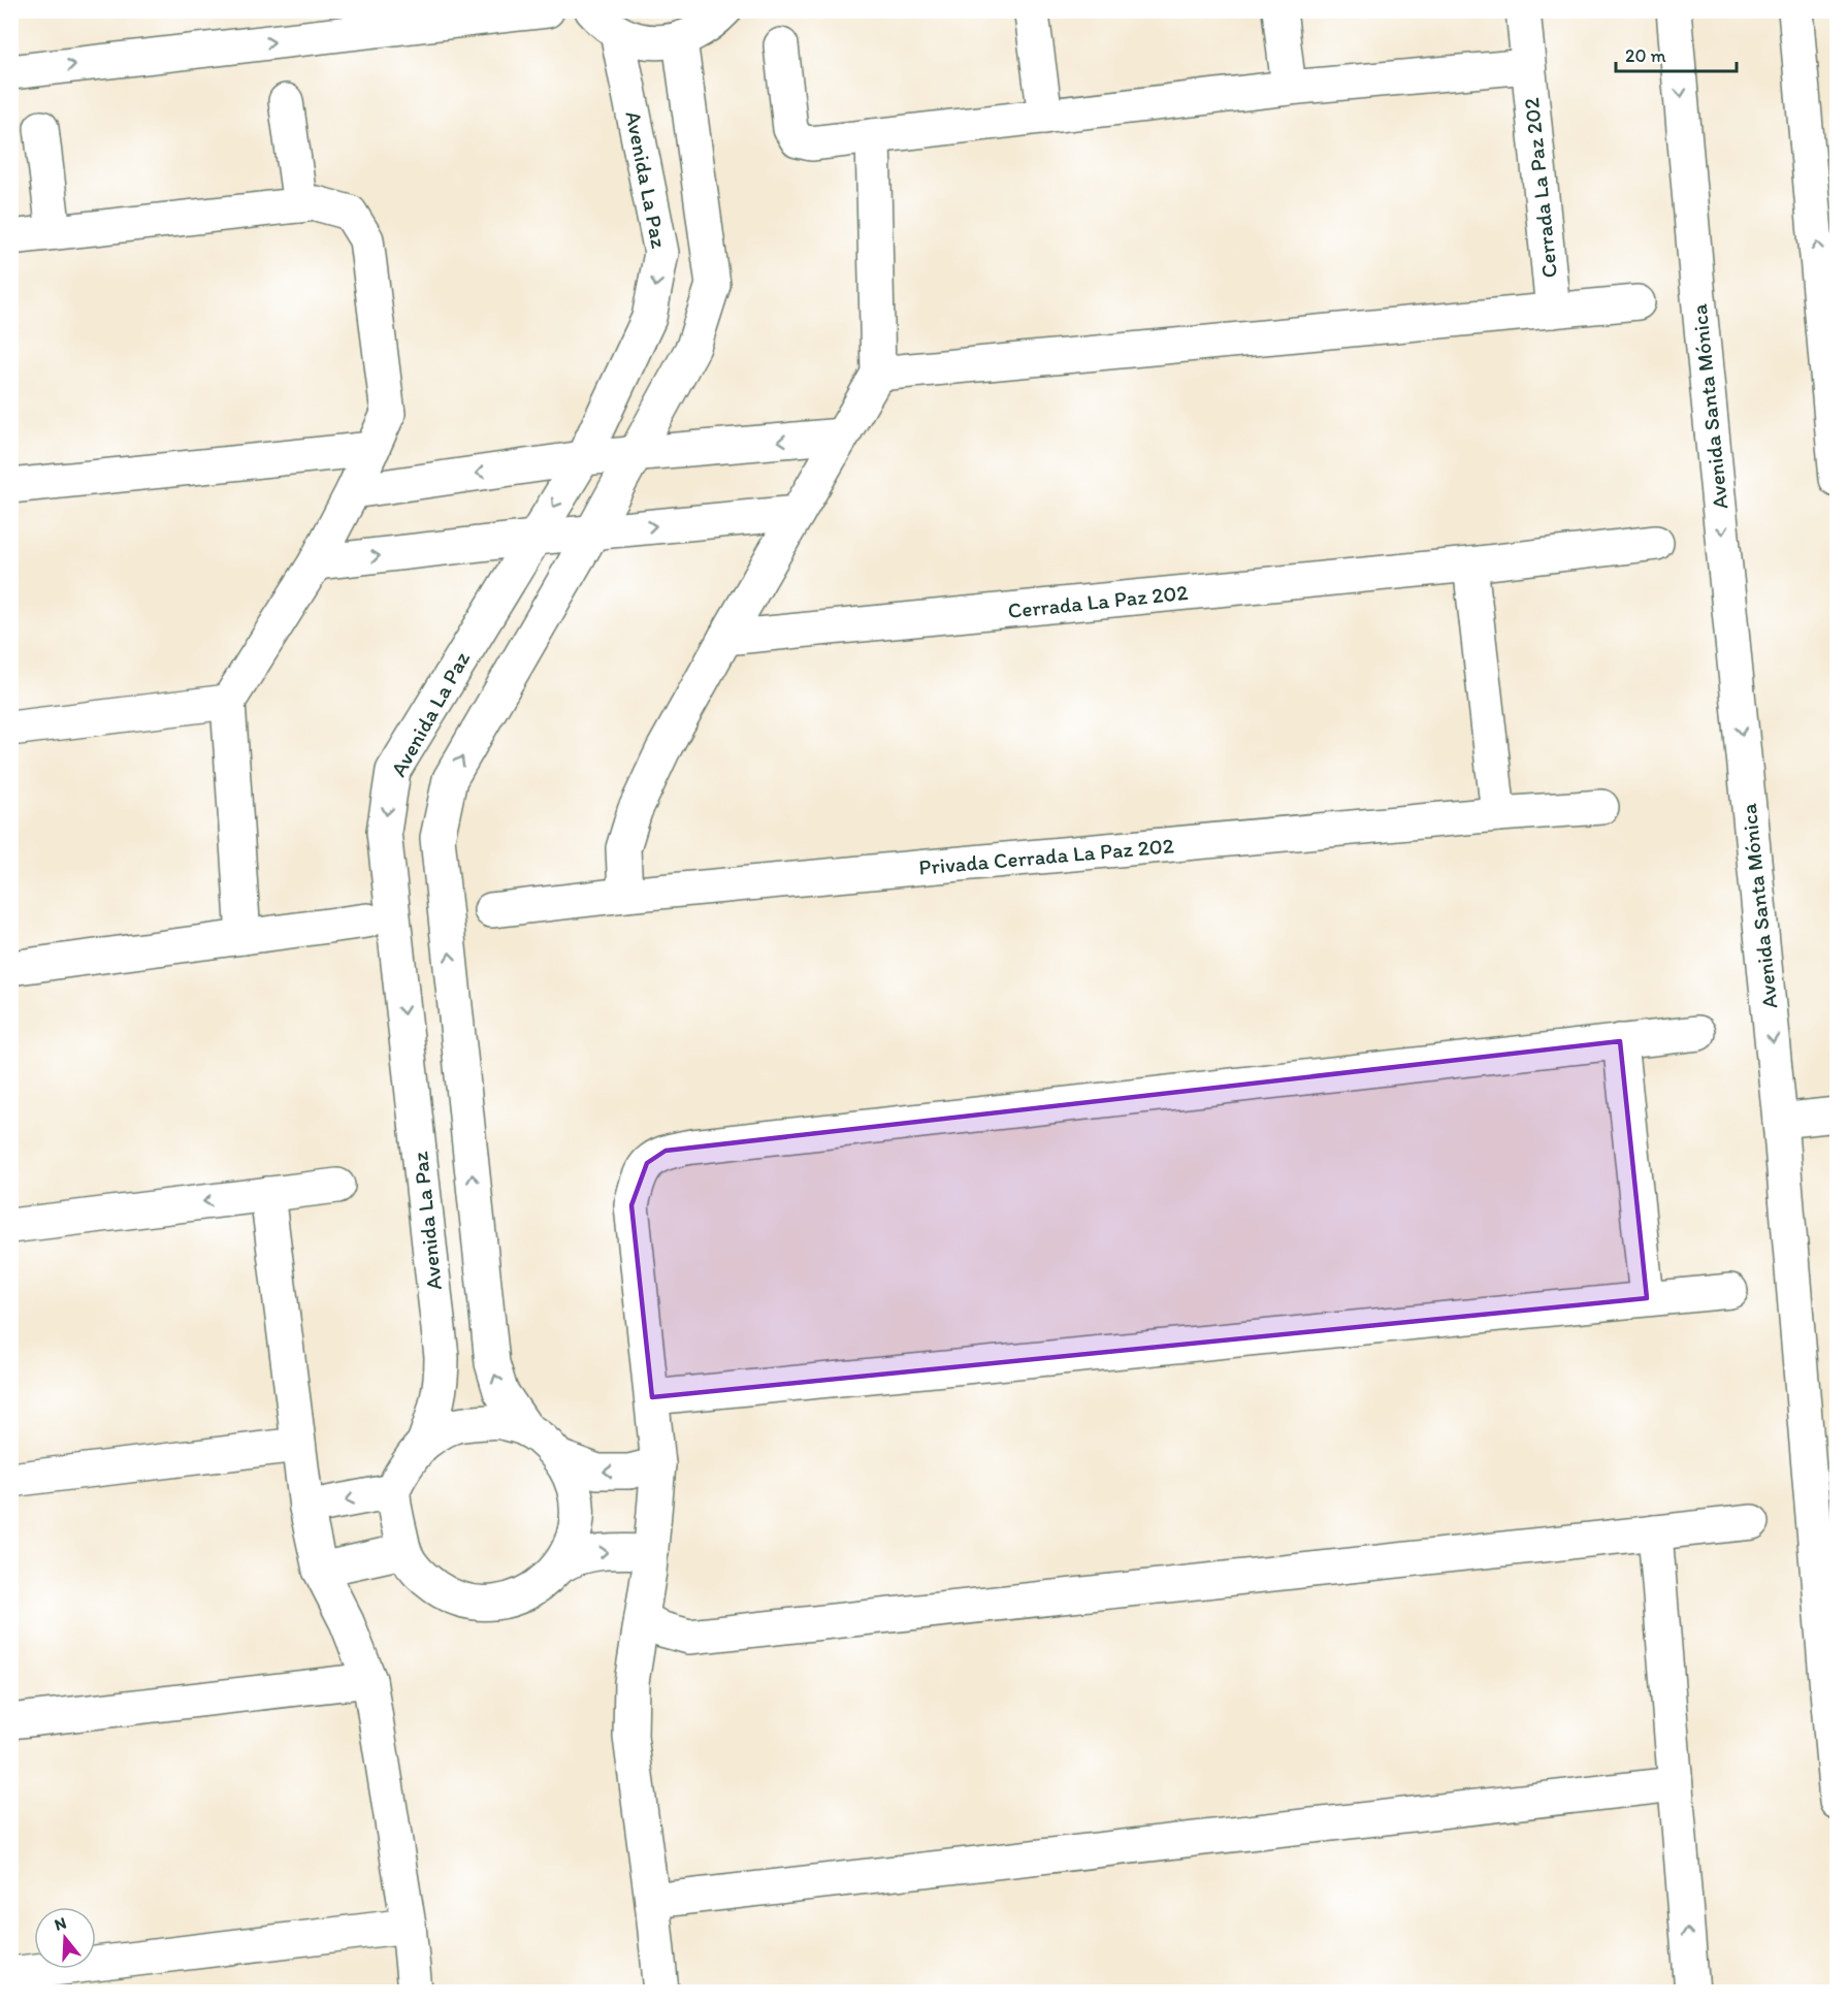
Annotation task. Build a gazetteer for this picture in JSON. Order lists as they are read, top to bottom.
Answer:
{
  "streets": {
    "street": [
      "Avenida La Paz",
      "Cerrada La Paz 202",
      "Avenida Santa Mónica",
      "Privada Cerrada La Paz 202"
    ]
  },
  "scale_bar": "20 m",
  "north": "top"
}
